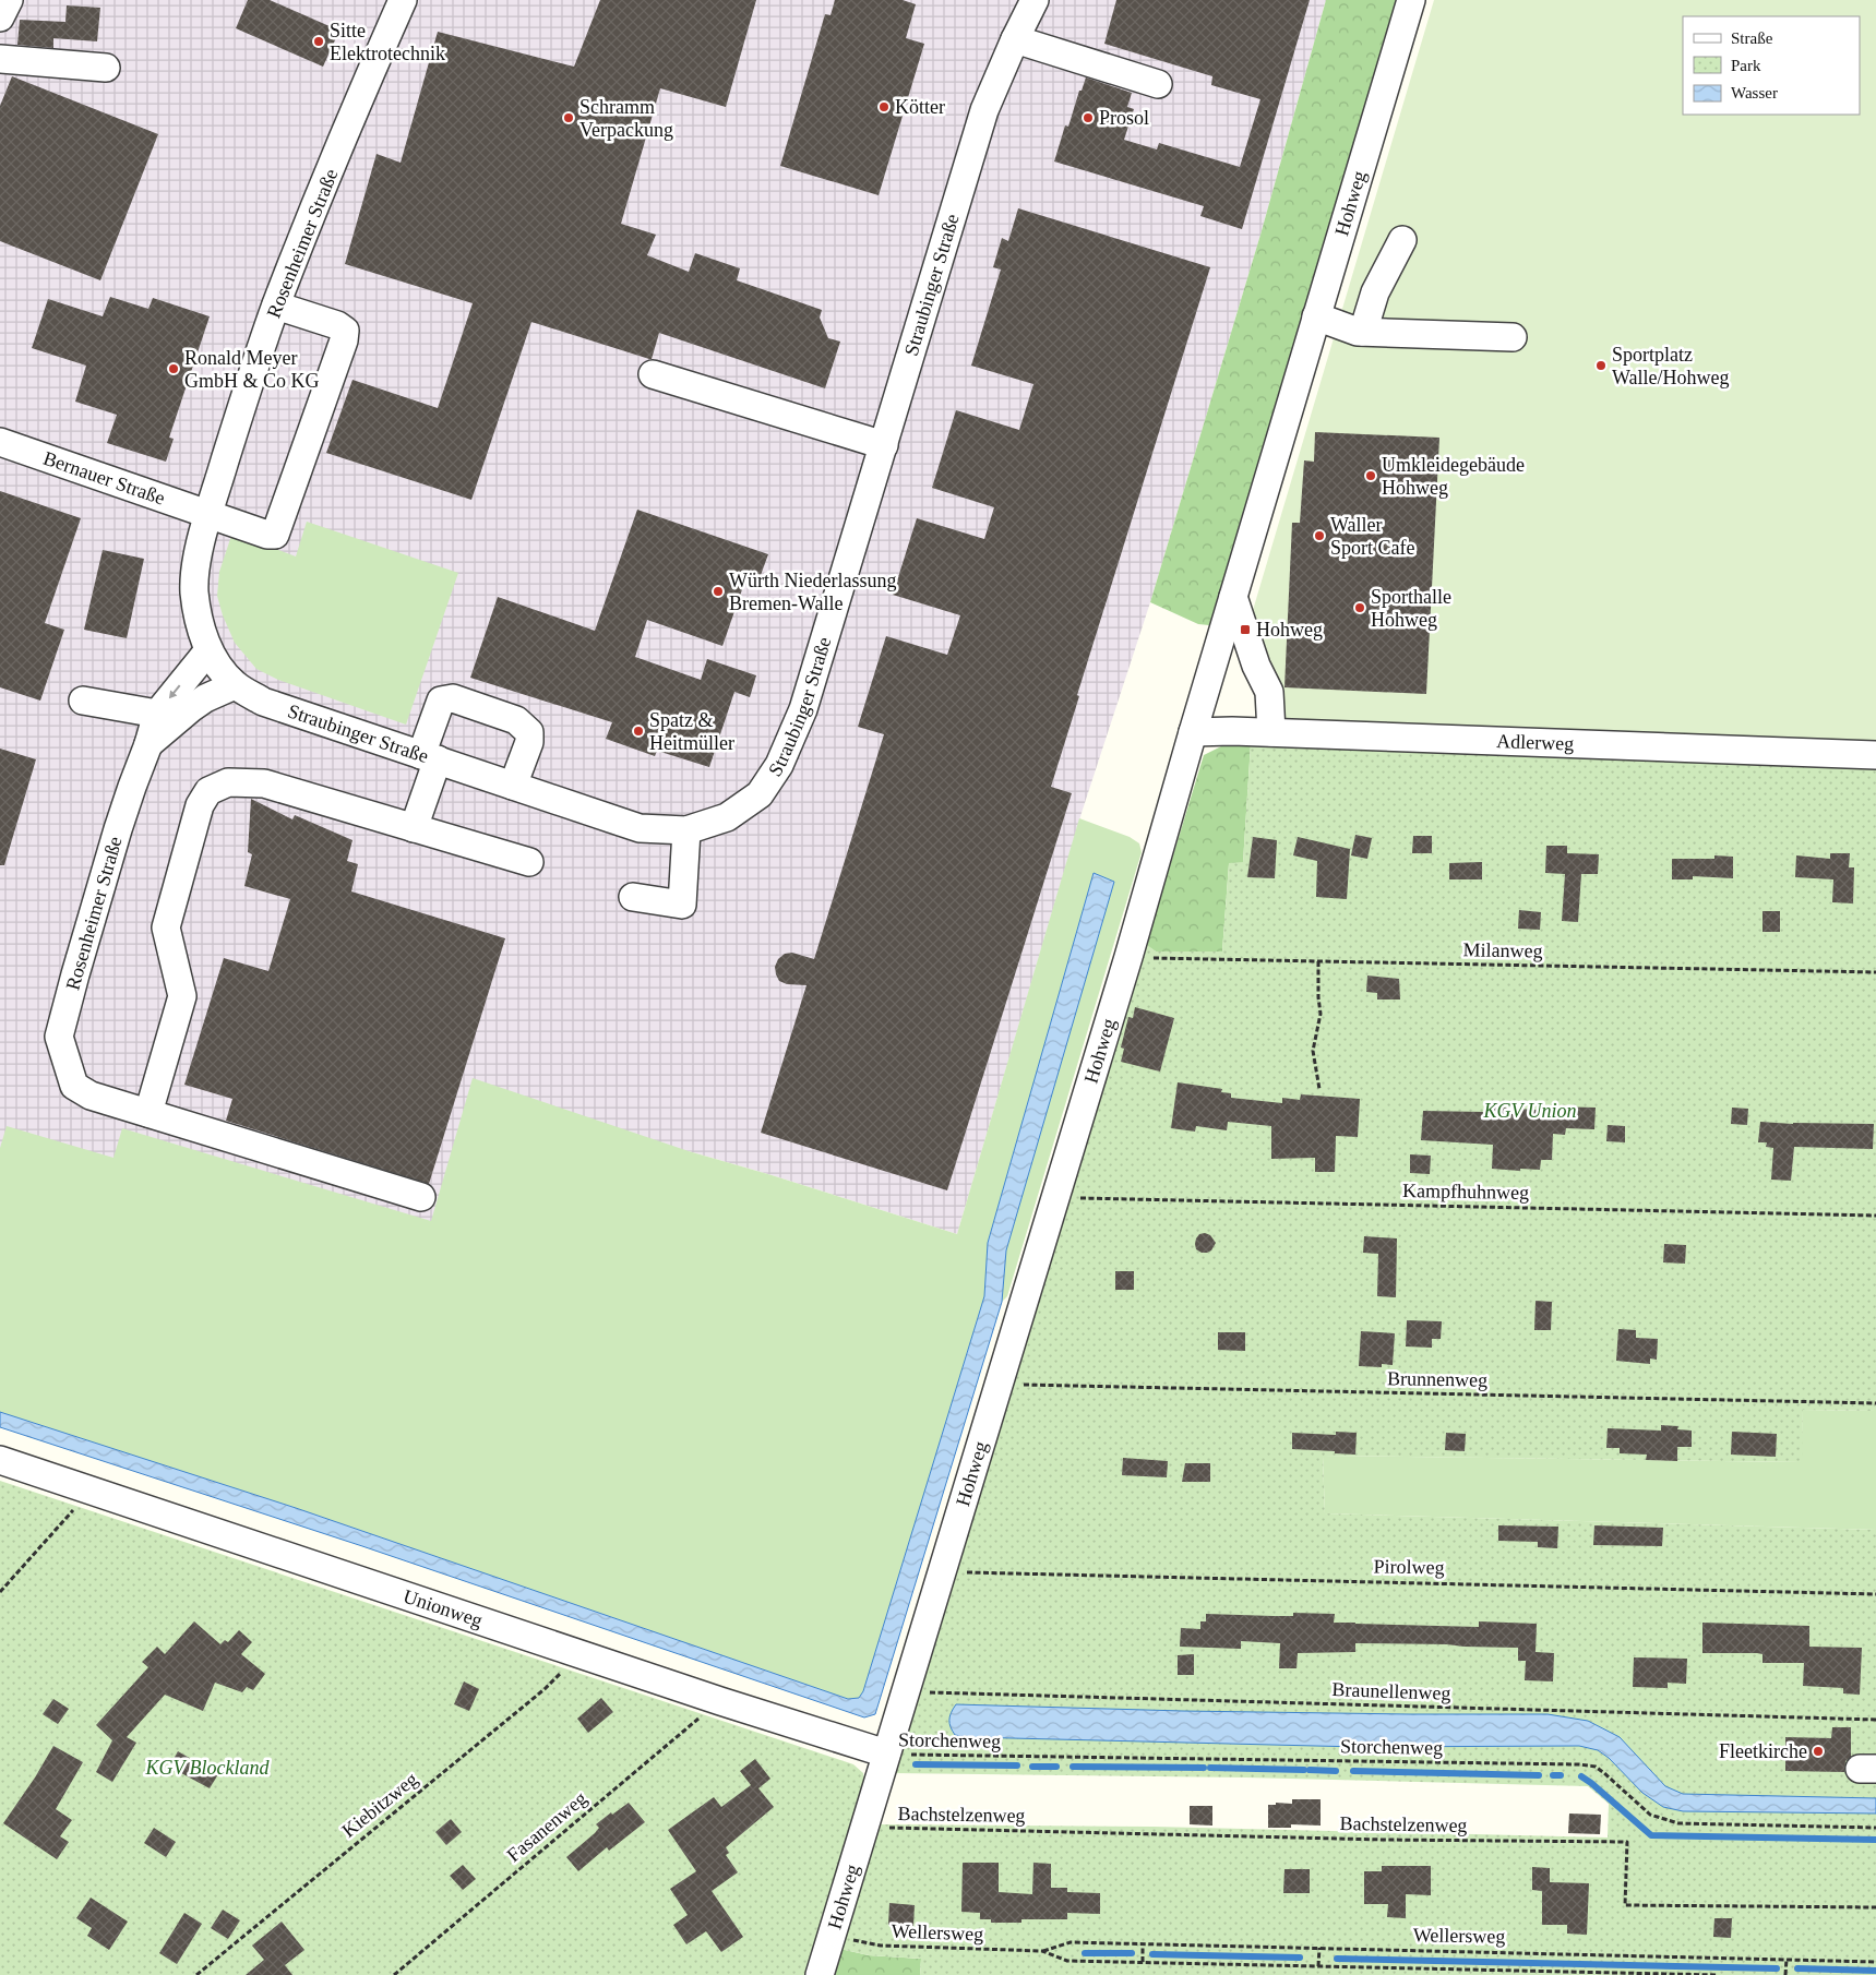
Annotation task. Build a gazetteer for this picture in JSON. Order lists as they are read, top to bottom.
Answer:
{
  "streets": {
    "street": [
      "Hohweg",
      "Rosenheimer Straße",
      "Straubinger Straße",
      "Bernauer Straße",
      "Adlerweg",
      "Unionweg"
    ],
    "path": [
      "Milanweg",
      "Kampfhuhnweg",
      "Brunnenweg",
      "Pirolweg",
      "Braunellenweg",
      "Storchenweg",
      "Kiebitzweg",
      "Bachstelzenweg",
      "Fasanenweg",
      "Wellersweg"
    ]
  },
  "crossings": [
    ["Hohweg", "Adlerweg"],
    ["Hohweg", "Milanweg"],
    ["Hohweg", "Kampfhuhnweg"],
    ["Hohweg", "Brunnenweg"],
    ["Hohweg", "Pirolweg"],
    ["Hohweg", "Unionweg"],
    ["Hohweg", "Braunellenweg"],
    ["Hohweg", "Storchenweg"],
    ["Hohweg", "Bachstelzenweg"],
    ["Hohweg", "Wellersweg"],
    ["Rosenheimer Straße", "Straubinger Straße"],
    ["Rosenheimer Straße", "Bernauer Straße"],
    ["Unionweg", "Storchenweg"],
    ["Unionweg", "Kiebitzweg"],
    ["Unionweg", "Fasanenweg"]
  ],
  "parks": ["KGV Union", "KGV Blockland"],
  "places": {
    "other": [
      "Sitte Elektrotechnik",
      "Kötter",
      "Schramm Verpackung",
      "Prosol",
      "Sportplatz Walle/Hohweg",
      "Ronald Meyer GmbH & Co KG",
      "Umkleidegebäude Hohweg",
      "Waller Sport Cafe",
      "Würth Niederlassung Bremen-Walle",
      "Sporthalle Hohweg",
      "Spatz & Heitmüller",
      "Fleetkirche"
    ],
    "transit": ["Hohweg"]
  },
  "legend": ["Straße", "Park", "Wasser"]
}
